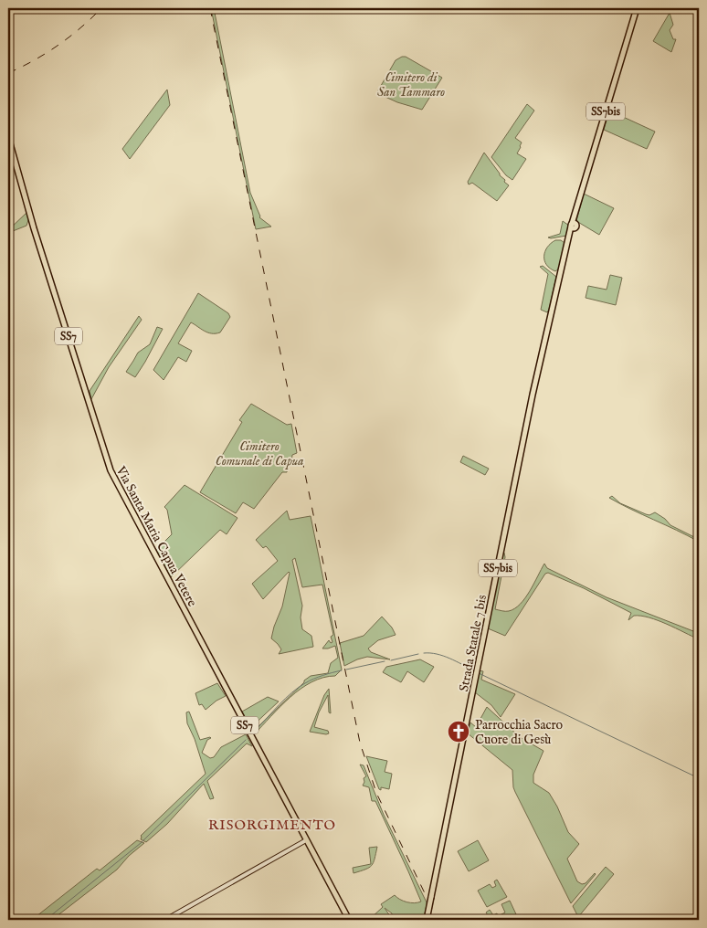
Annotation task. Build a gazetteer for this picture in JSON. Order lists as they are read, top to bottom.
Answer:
{
  "streets": {
    "main road": [
      "SS7bis",
      "SS7",
      "Via Santa Maria Capua Vetere",
      "Strada Statale 7 bis"
    ]
  },
  "districts": ["RISORGIMENTO"],
  "parks": ["Cimitero di San Tammaro", "Cimitero Comunale di Capua"],
  "places": {
    "church": ["Parrocchia Sacro Cuore di Gesù"]
  }
}
